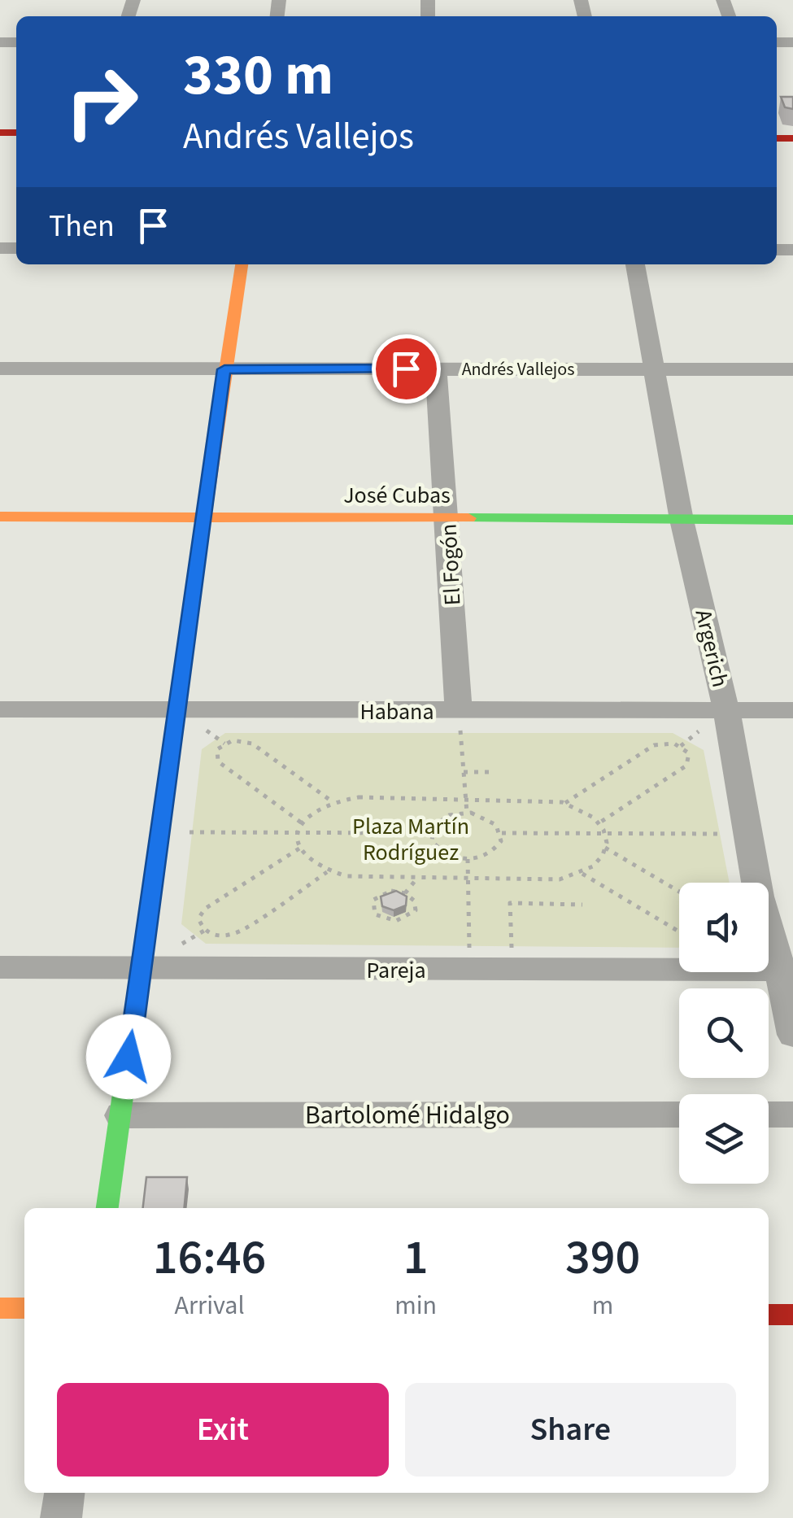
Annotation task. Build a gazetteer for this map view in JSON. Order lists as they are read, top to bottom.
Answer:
{
  "streets": {
    "street": [
      "Andrés Vallejos",
      "José Cubas",
      "El Fogón",
      "Argerich",
      "Habana",
      "Pareja",
      "Bartolomé Hidalgo"
    ]
  },
  "crossings": [
    ["Andrés Vallejos", "El Fogón"],
    ["Andrés Vallejos", "Argerich"],
    ["José Cubas", "El Fogón"],
    ["José Cubas", "Argerich"],
    ["El Fogón", "Habana"],
    ["Argerich", "Habana"],
    ["Argerich", "Pareja"]
  ],
  "parks": ["Plaza Martín Rodríguez"],
  "page": {
    "turn": ["330 m", "Andrés Vallejos"],
    "then": "Then",
    "eta": [
      "16:46",
      "Arrival",
      "1",
      "min",
      "390",
      "m"
    ],
    "buttons": ["Exit", "Share"]
  }
}
